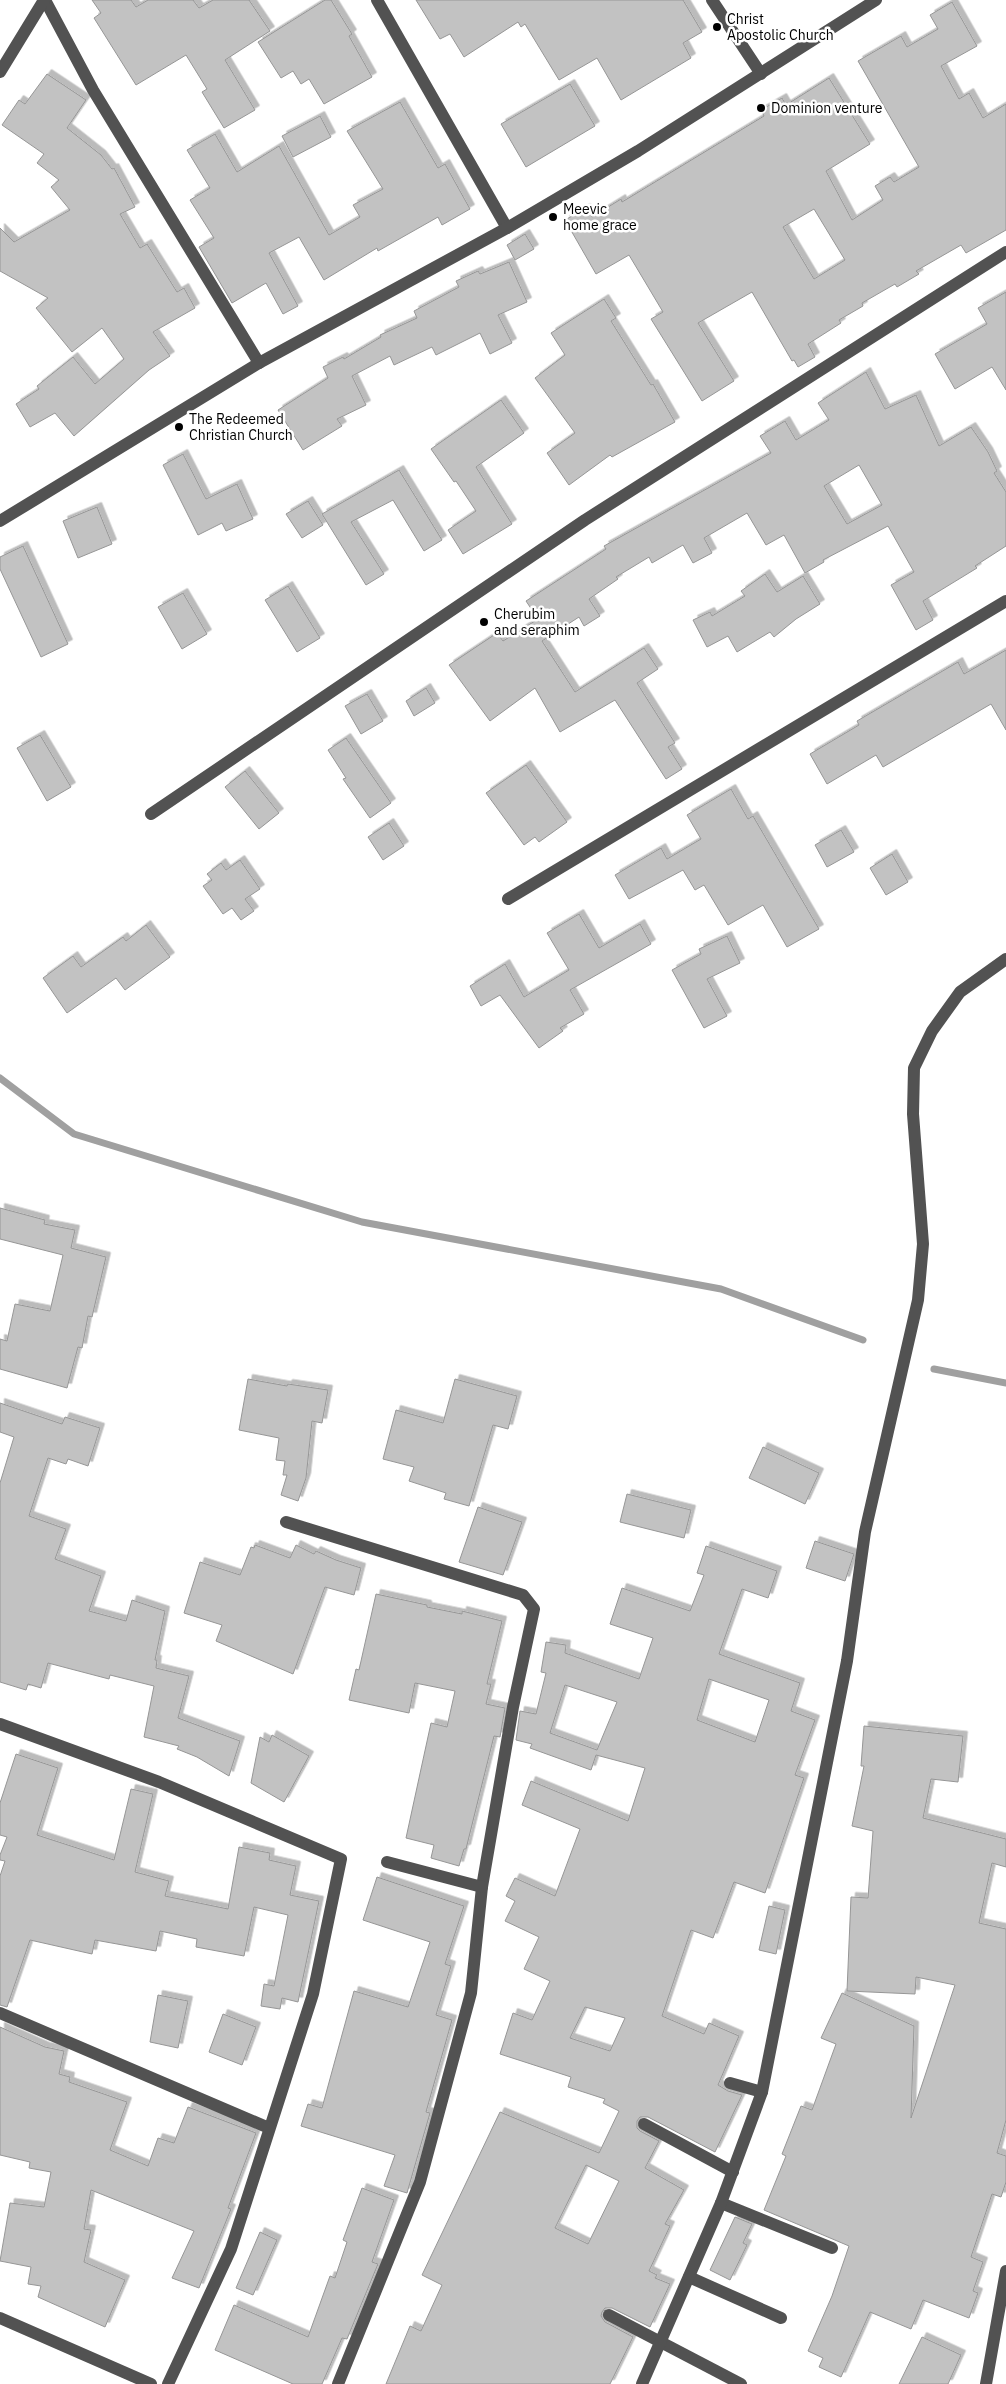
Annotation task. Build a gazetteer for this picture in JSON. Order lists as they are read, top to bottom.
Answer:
{
  "places": [
    "Christ Apostolic Church",
    "Dominion venture",
    "Meevic home grace",
    "The Redeemed Christian Church",
    "Cherubim and seraphim"
  ]
}
